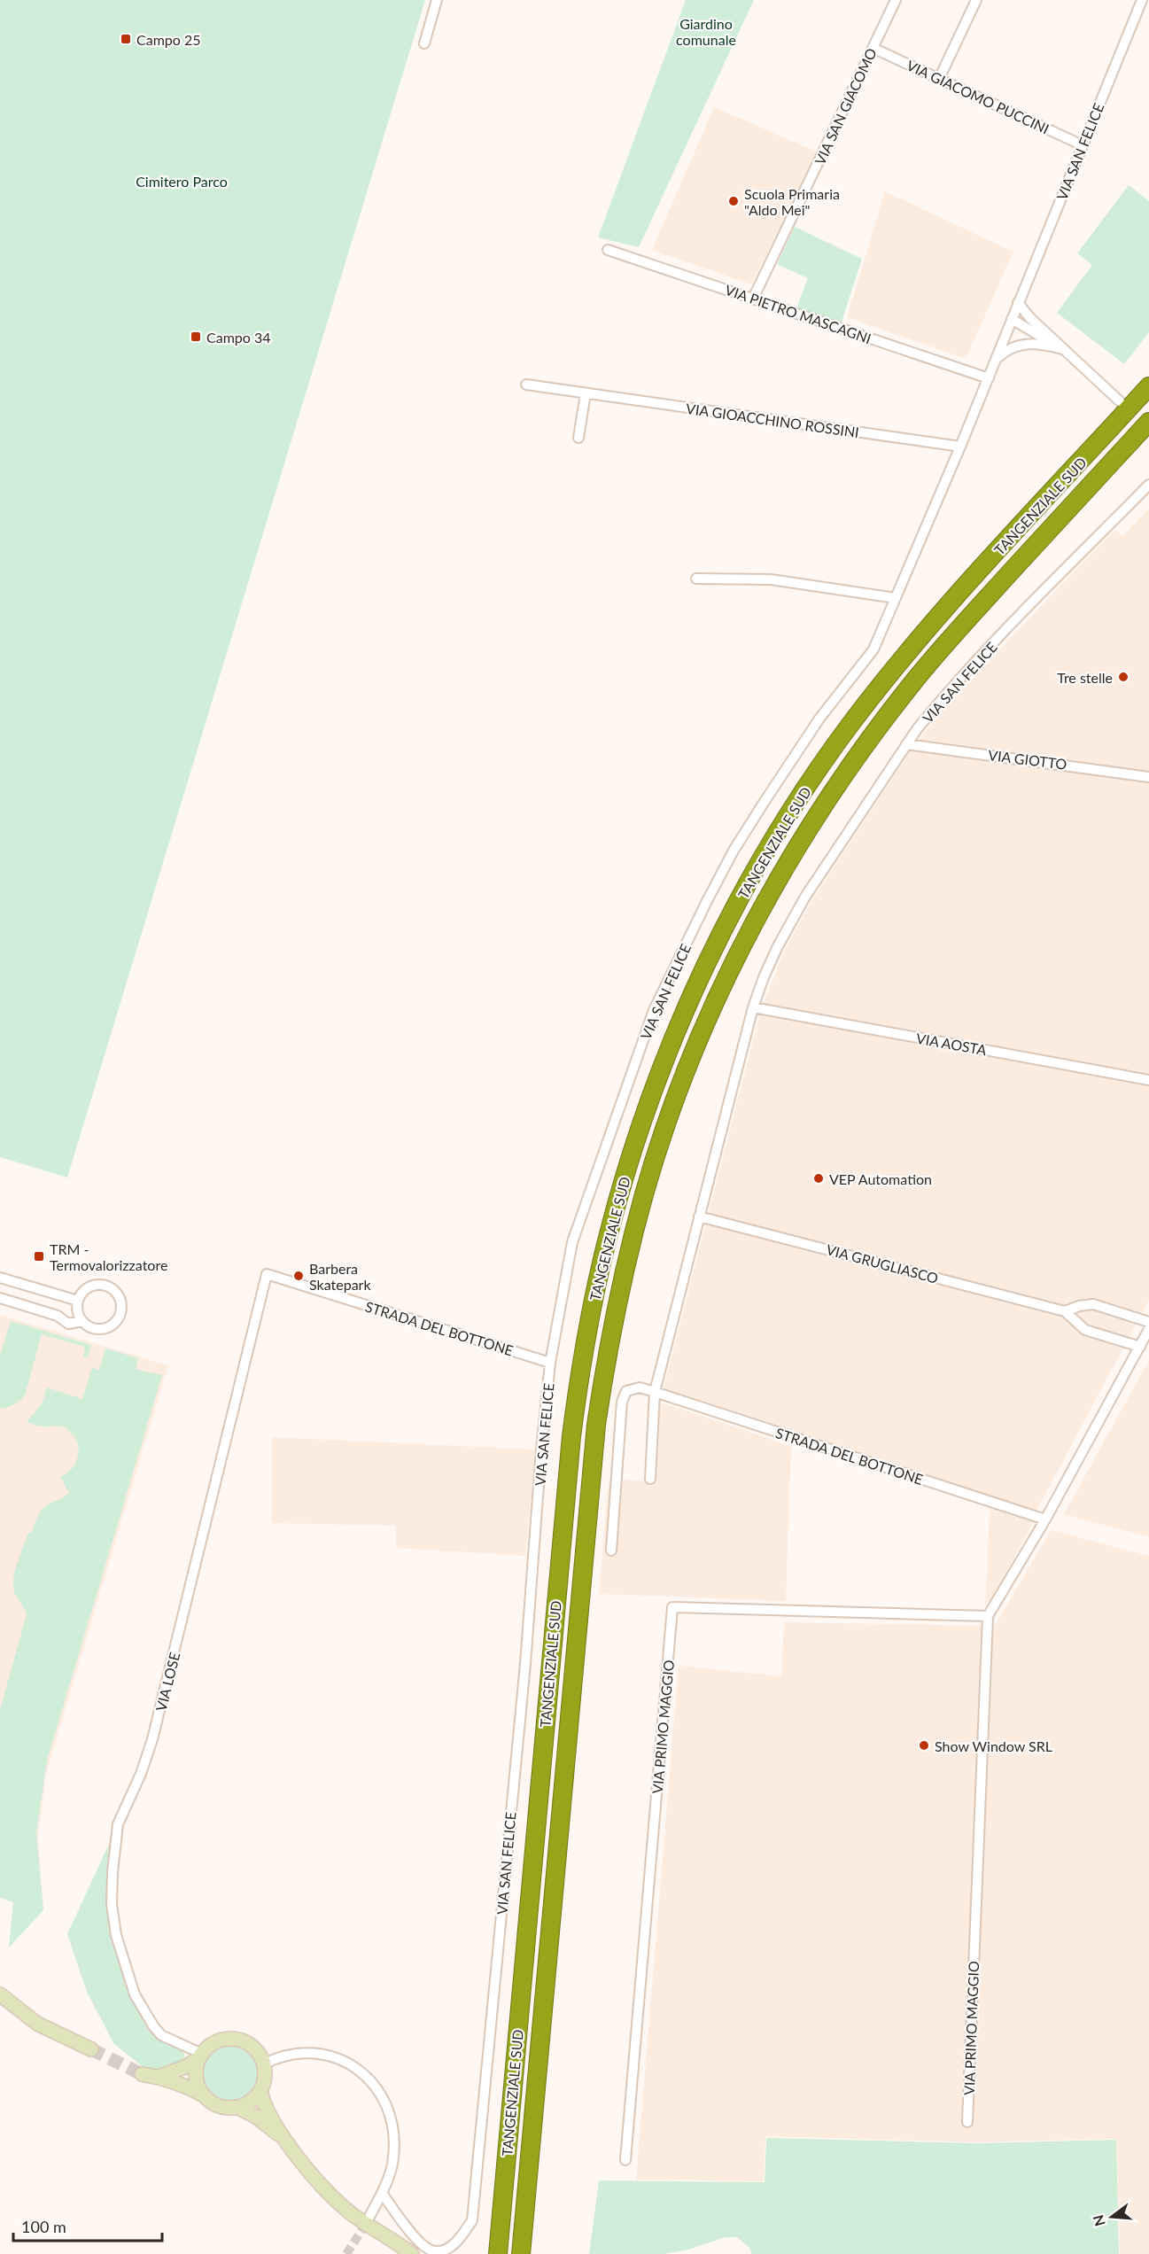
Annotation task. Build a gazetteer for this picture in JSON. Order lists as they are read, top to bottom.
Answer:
{
  "streets": {
    "highway": ["TANGENZIALE SUD"],
    "street": [
      "VIA GIACOMO PUCCINI",
      "VIA SAN GIACOMO",
      "VIA SAN FELICE",
      "VIA PIETRO MASCAGNI",
      "VIA GIOACCHINO ROSSINI",
      "VIA GIOTTO",
      "VIA AOSTA",
      "VIA GRUGLIASCO",
      "STRADA DEL BOTTONE",
      "VIA LOSE",
      "VIA PRIMO MAGGIO"
    ]
  },
  "crossings": [
    ["VIA GIACOMO PUCCINI", "VIA SAN GIACOMO"],
    ["VIA GIACOMO PUCCINI", "VIA SAN FELICE"],
    ["VIA SAN GIACOMO", "VIA PIETRO MASCAGNI"],
    ["VIA SAN FELICE", "VIA PIETRO MASCAGNI"],
    ["VIA SAN FELICE", "VIA GIOACCHINO ROSSINI"],
    ["VIA SAN FELICE", "VIA GIOTTO"],
    ["VIA SAN FELICE", "VIA AOSTA"],
    ["VIA SAN FELICE", "VIA GRUGLIASCO"],
    ["VIA SAN FELICE", "STRADA DEL BOTTONE"],
    ["VIA GRUGLIASCO", "VIA PRIMO MAGGIO"],
    ["STRADA DEL BOTTONE", "VIA LOSE"],
    ["STRADA DEL BOTTONE", "VIA PRIMO MAGGIO"]
  ],
  "parks": ["Giardino comunale", "Cimitero Parco"],
  "places": {
    "transit": ["Campo 25", "Campo 34", "TRM - Termovalorizzatore"],
    "other": [
      "Scuola Primaria \"Aldo Mei\"",
      "Tre stelle",
      "VEP Automation",
      "Barbera Skatepark",
      "Show Window SRL"
    ]
  },
  "scale_bar": "100 m",
  "north": "left"
}
